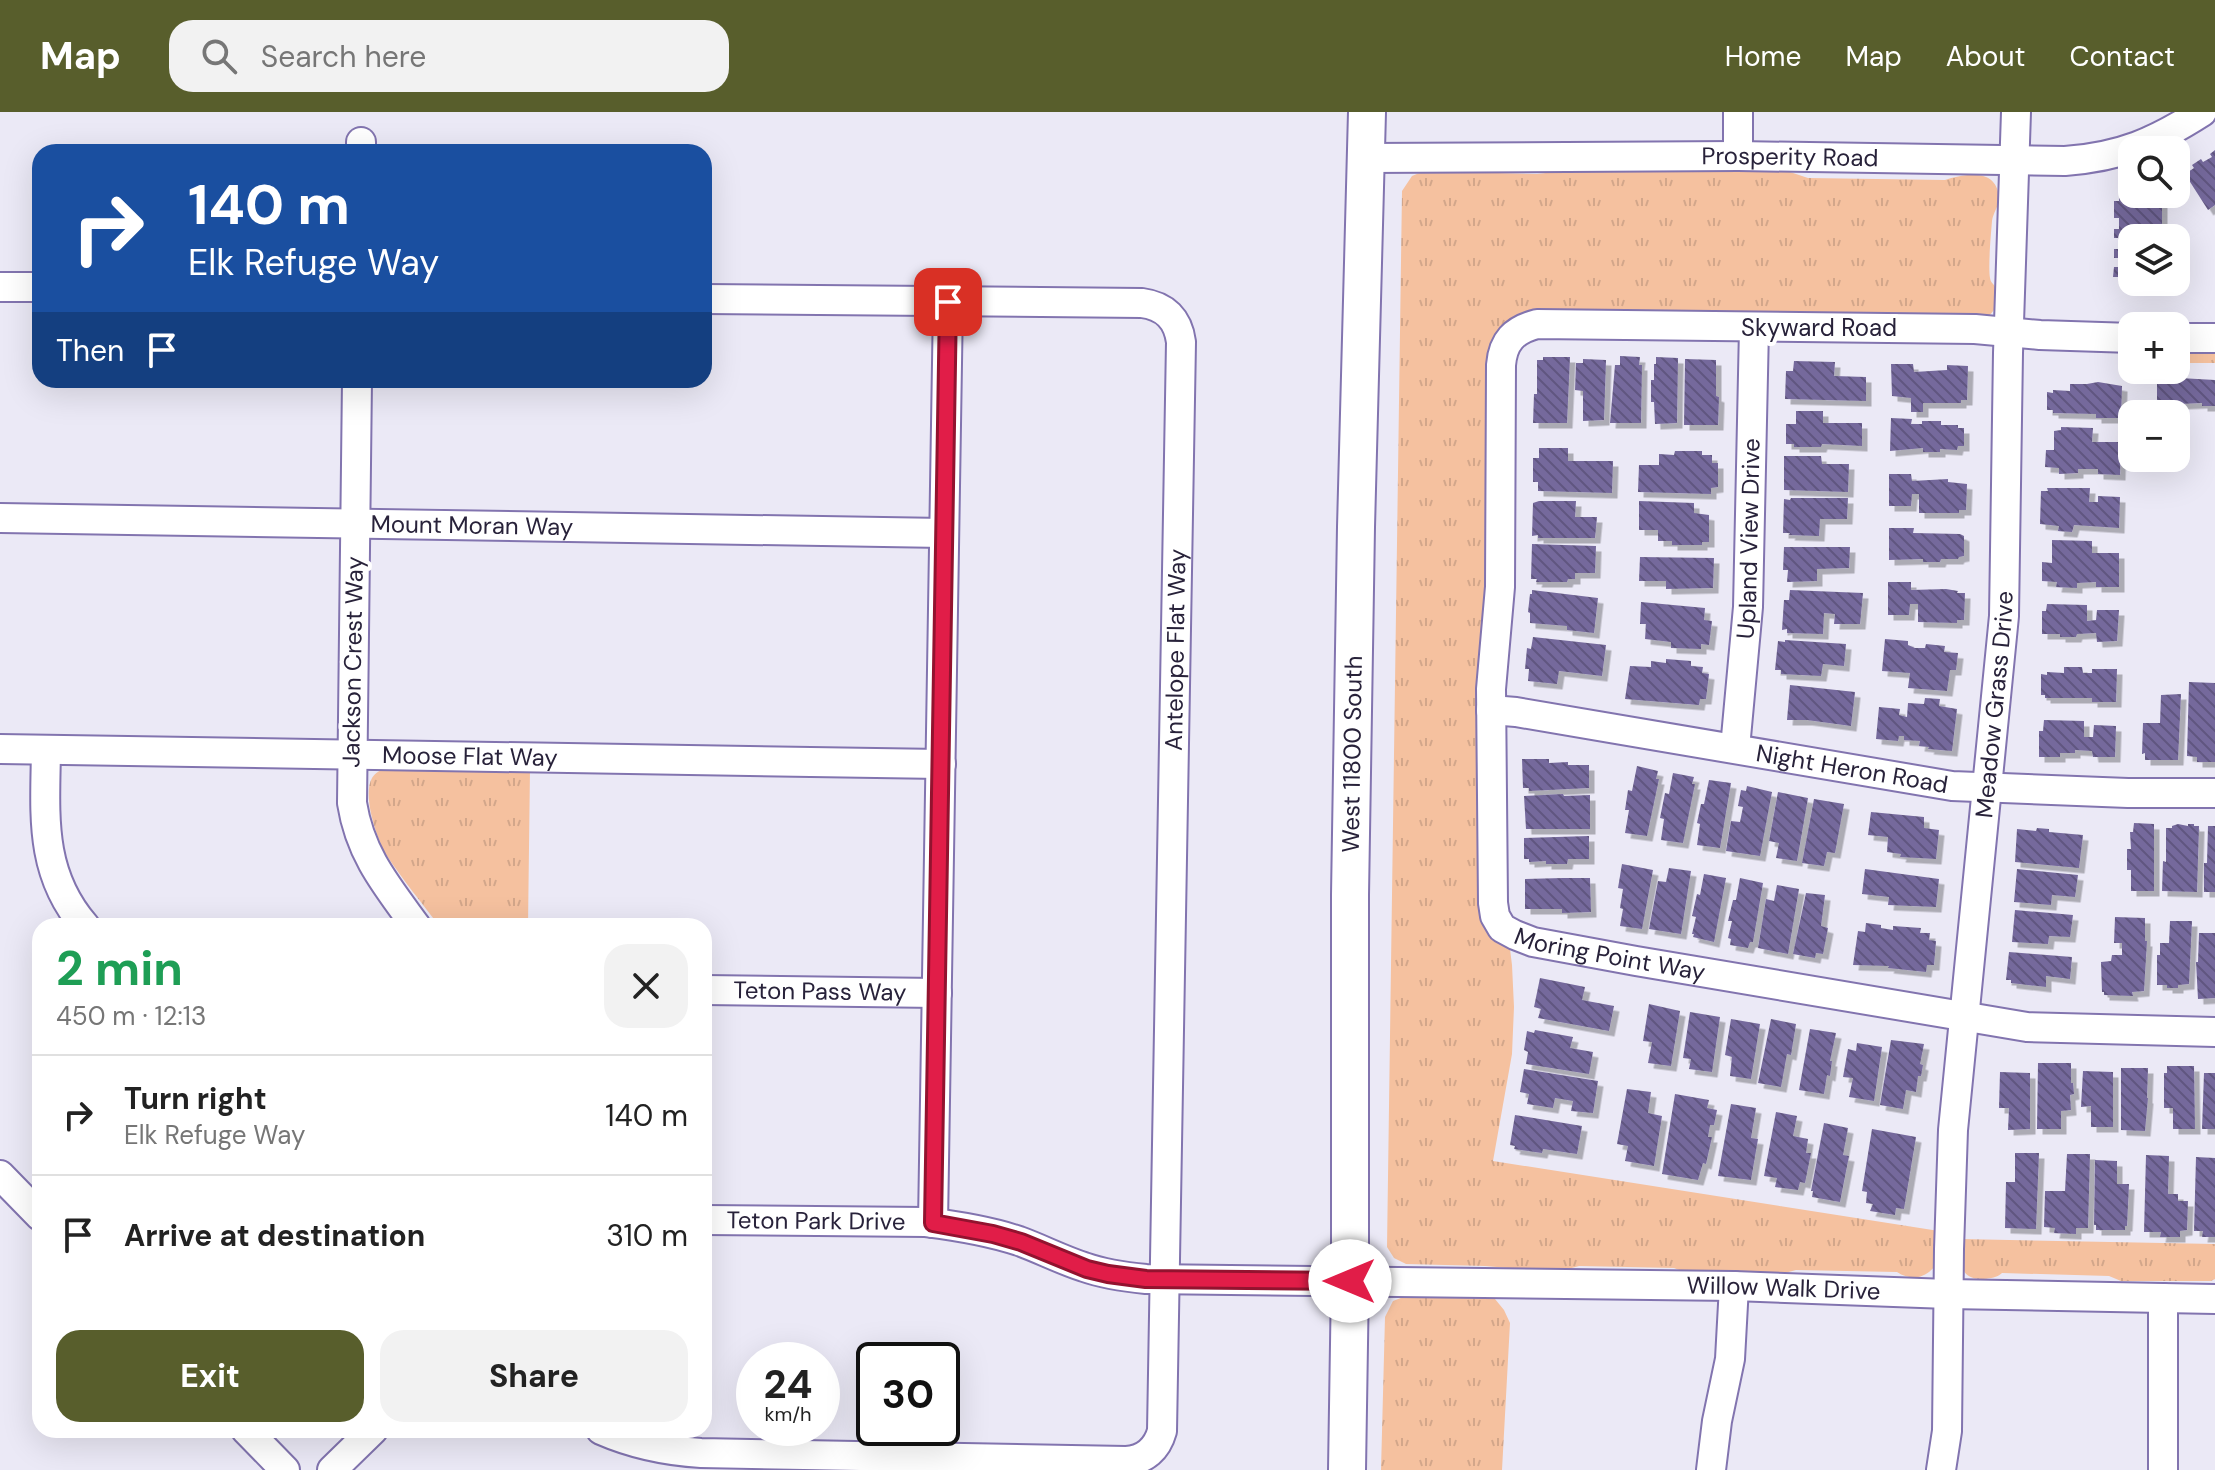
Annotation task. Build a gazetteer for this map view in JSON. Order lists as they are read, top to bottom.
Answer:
{
  "streets": {
    "main road": ["West 11800 South"],
    "street": [
      "Prosperity Road",
      "Skyward Road",
      "Mount Moran Way",
      "Upland View Drive",
      "Antelope Flat Way",
      "Jackson Crest Way",
      "Meadow Grass Drive",
      "Moose Flat Way",
      "Night Heron Road",
      "Moring Point Way",
      "Teton Pass Way",
      "Teton Park Drive",
      "Willow Walk Drive"
    ]
  },
  "crossings": [
    ["Prosperity Road", "Meadow Grass Drive"],
    ["Prosperity Road", "West 11800 South"],
    ["Skyward Road", "Upland View Drive"],
    ["Skyward Road", "Meadow Grass Drive"],
    ["Skyward Road", "Moring Point Way"],
    ["Mount Moran Way", "Jackson Crest Way"],
    ["Upland View Drive", "Night Heron Road"],
    ["Antelope Flat Way", "Teton Park Drive"],
    ["Jackson Crest Way", "Moose Flat Way"],
    ["Meadow Grass Drive", "Night Heron Road"],
    ["Meadow Grass Drive", "Moring Point Way"],
    ["Meadow Grass Drive", "Willow Walk Drive"],
    ["West 11800 South", "Teton Park Drive"],
    ["West 11800 South", "Willow Walk Drive"],
    ["Night Heron Road", "Moring Point Way"],
    ["Teton Park Drive", "Willow Walk Drive"]
  ],
  "page": {
    "header": "Map",
    "search": "Search here",
    "nav": [
      "Home",
      "Map",
      "About",
      "Contact"
    ],
    "map_buttons": ["+", "−"],
    "turn": ["140 m", "Elk Refuge Way"],
    "then": "Then",
    "heading": ["2 min", "450 m · 12:13"],
    "list": [
      {
        "name": "Turn right",
        "note": "Elk Refuge Way",
        "value": "140 m"
      },
      {
        "name": "Arrive at destination",
        "value": "310 m"
      }
    ],
    "buttons": ["Exit", "Share"],
    "speed": "24 km/h",
    "limit": "30"
  }
}
